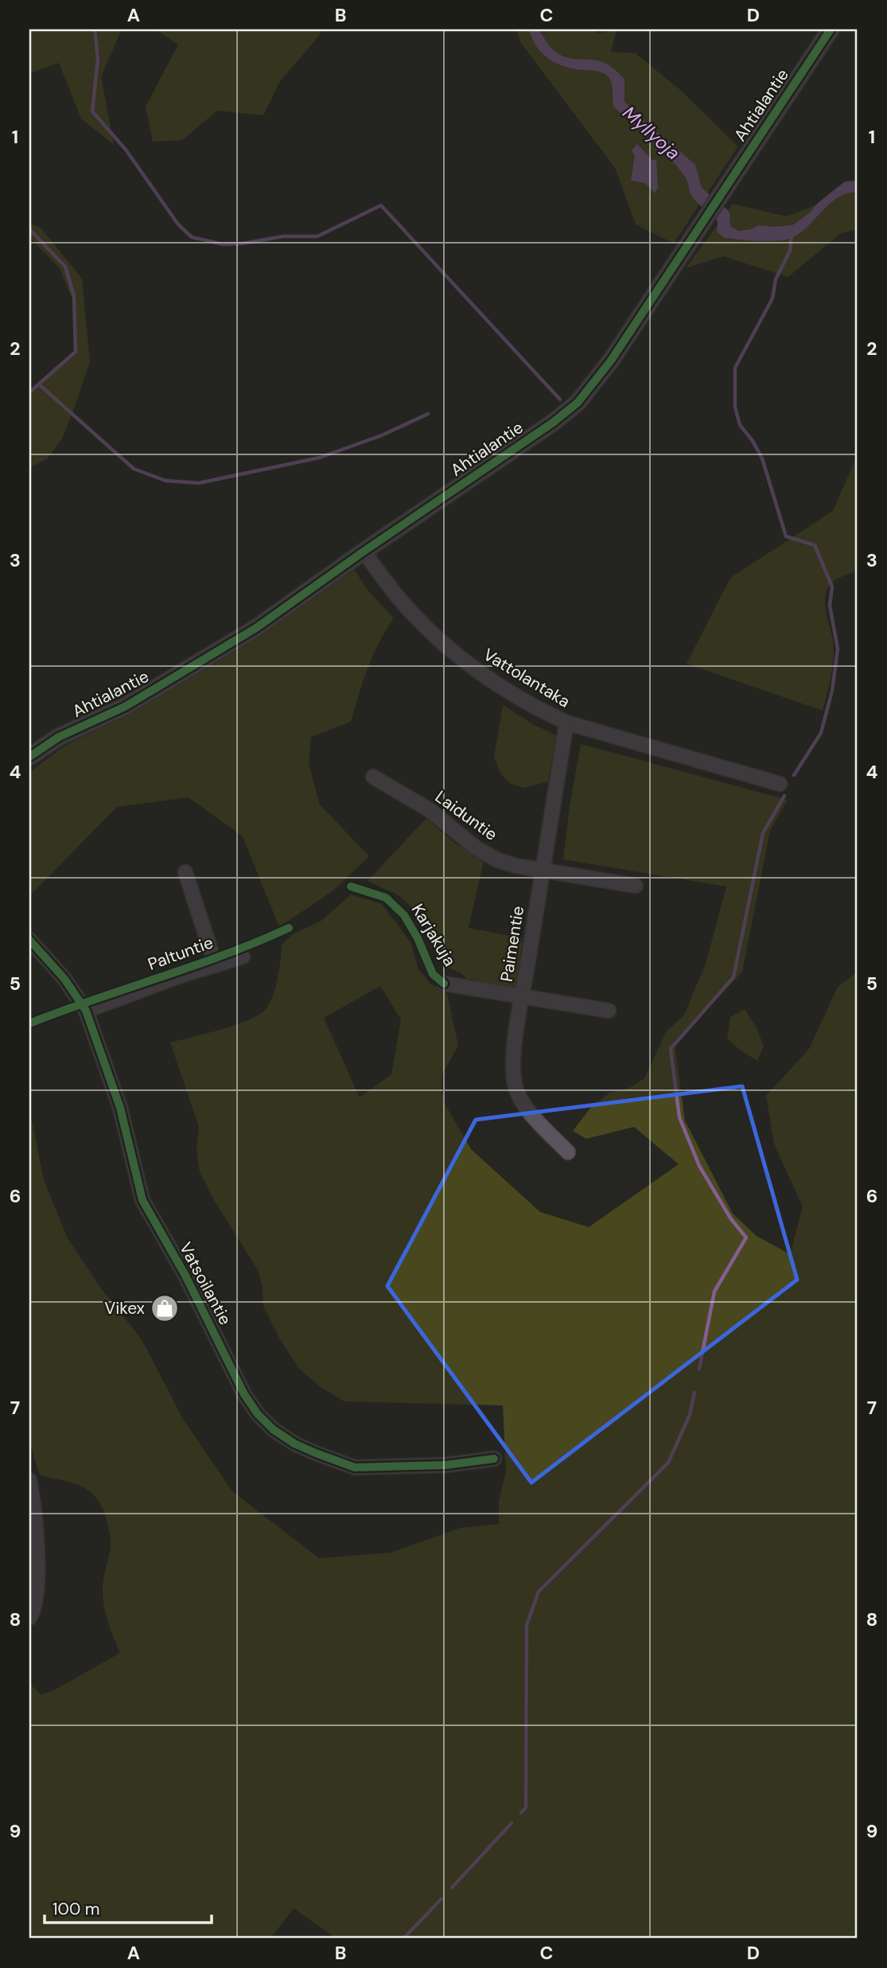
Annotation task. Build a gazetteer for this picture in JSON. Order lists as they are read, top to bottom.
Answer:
{
  "streets": {
    "street": [
      "Ahtialantie",
      "Vattolantaka",
      "Laiduntie",
      "Karjakuja",
      "Paimentie",
      "Paltuntie",
      "Vatsoilantie"
    ]
  },
  "crossings": [
    ["Ahtialantie", "Vattolantaka"],
    ["Vattolantaka", "Paimentie"],
    ["Laiduntie", "Paimentie"],
    ["Karjakuja", "Paimentie"],
    ["Paltuntie", "Vatsoilantie"]
  ],
  "water": ["Myllyoja"],
  "places": {
    "shop": ["Vikex"]
  },
  "scale_bar": "100 m",
  "grid": {
    "columns": [
      "A",
      "B",
      "C",
      "D"
    ],
    "rows": [
      "1",
      "2",
      "3",
      "4",
      "5",
      "6",
      "7",
      "8",
      "9"
    ]
  }
}
